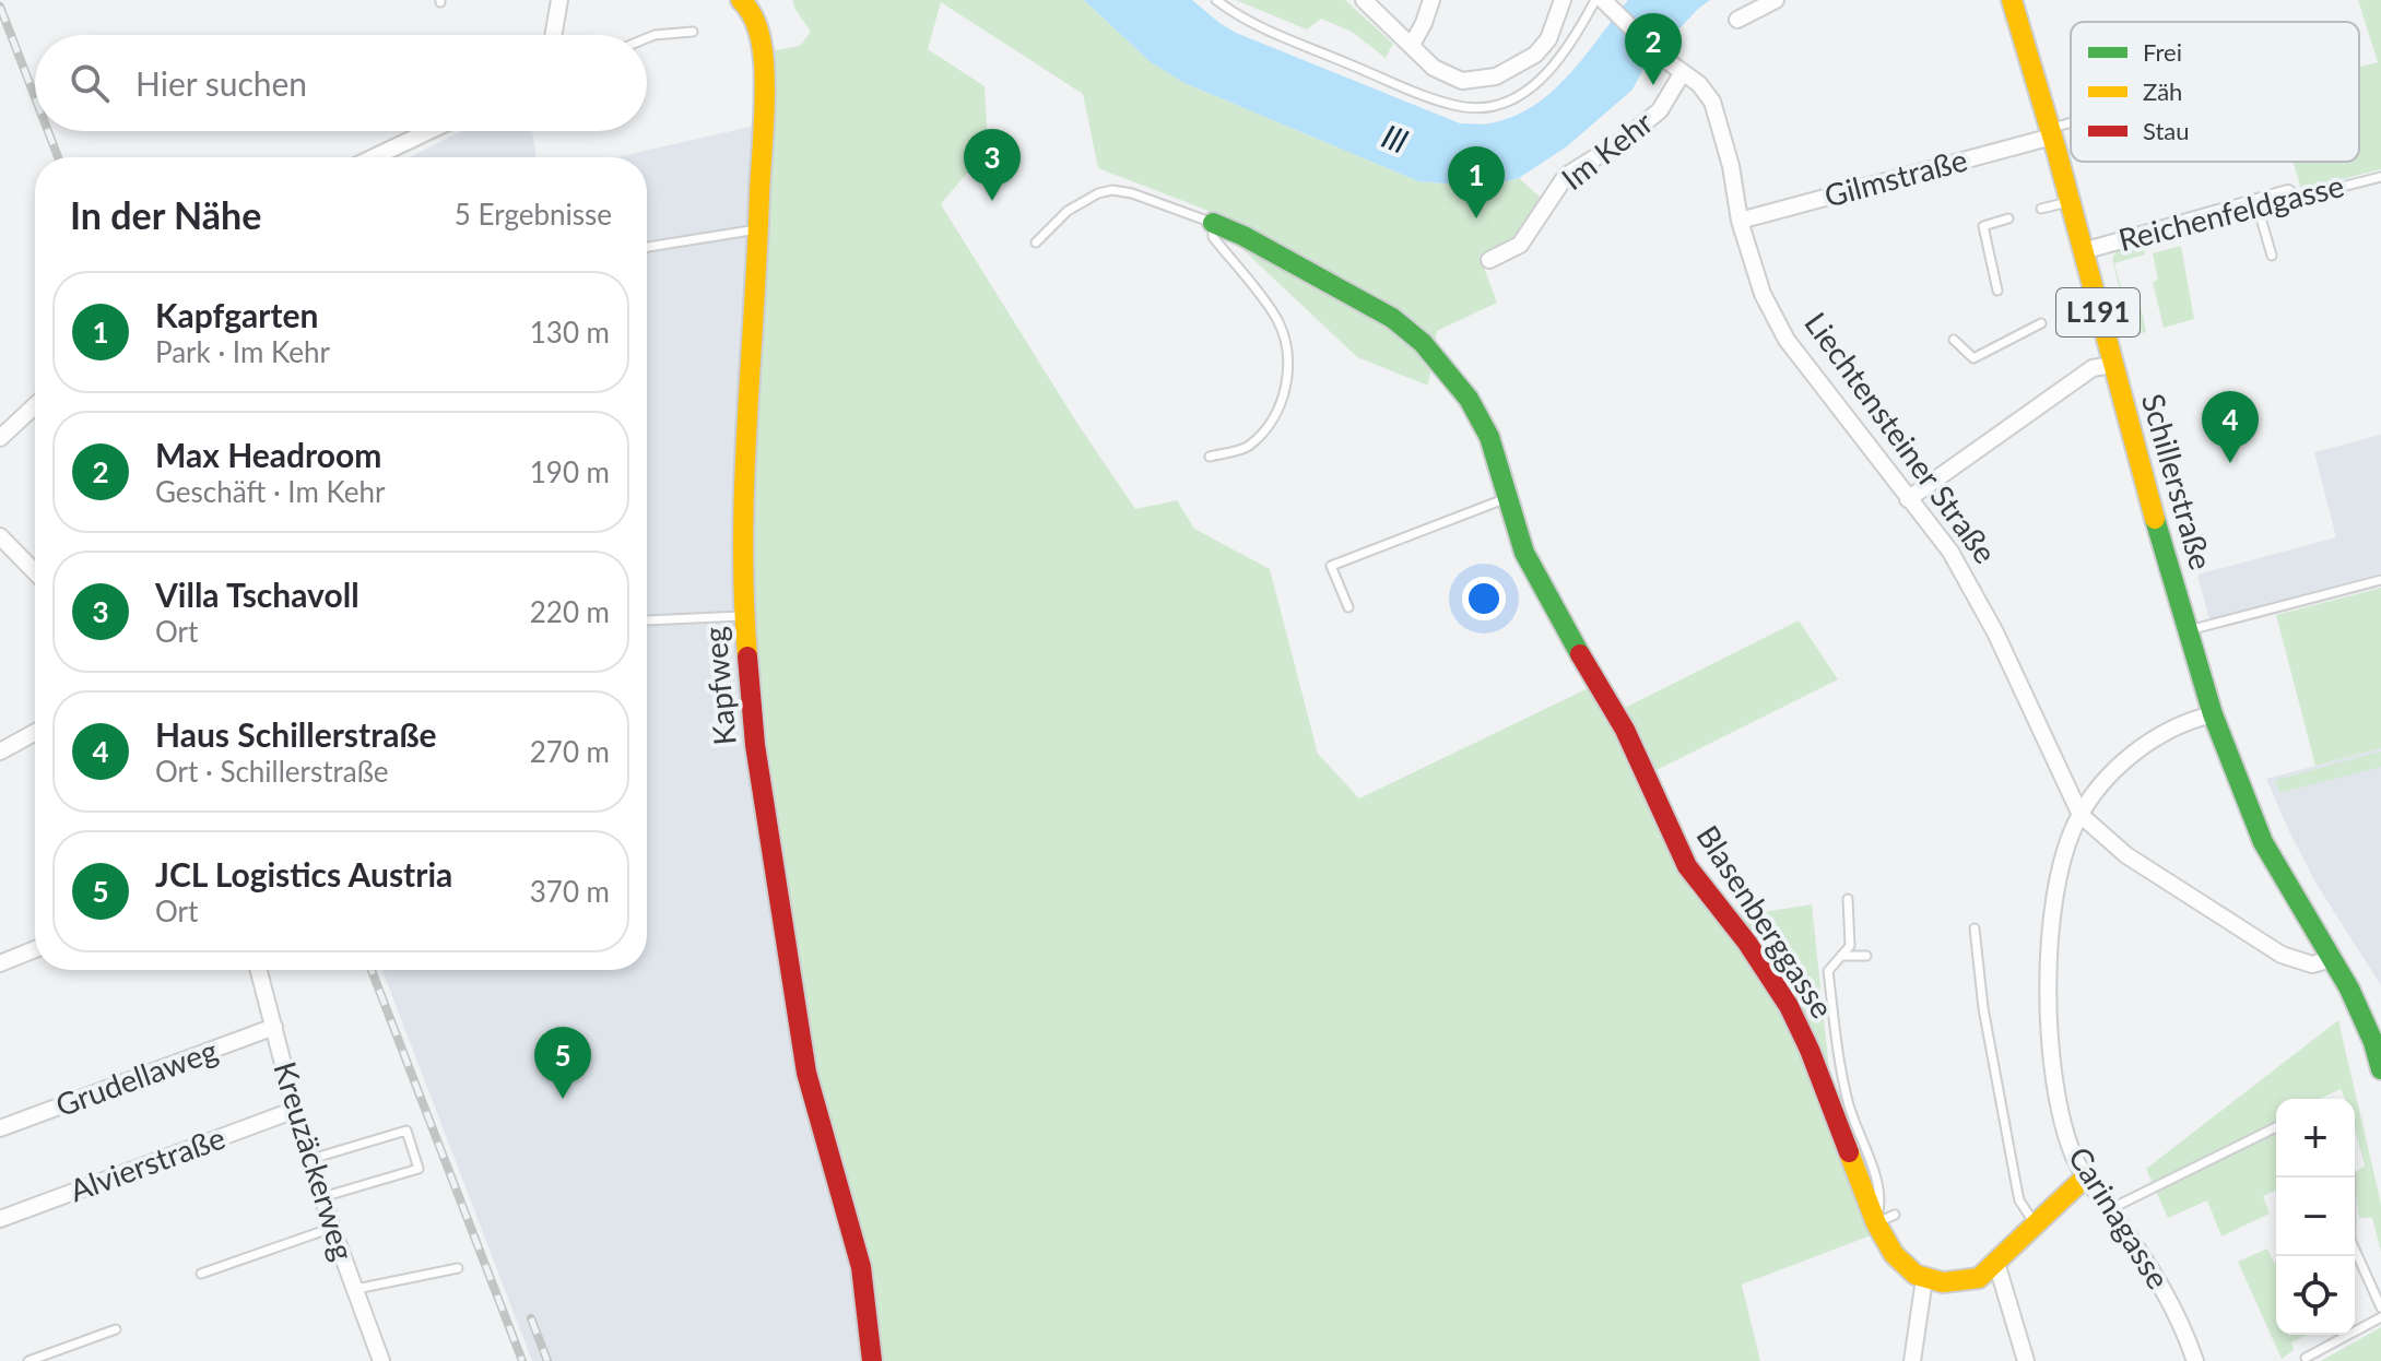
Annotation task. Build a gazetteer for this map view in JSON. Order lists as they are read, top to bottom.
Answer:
{
  "streets": {
    "street": [
      "Im Kehr",
      "Gilmstraße",
      "Reichenfeldgasse",
      "L191",
      "Liechtensteiner Straße",
      "Schillerstraße",
      "Kapfweg",
      "Blasenberggasse",
      "Grudellaweg",
      "Kreuzäckerweg",
      "Alvierstraße",
      "Carinagasse"
    ]
  },
  "crossings": [
    ["Im Kehr", "Liechtensteiner Straße"],
    ["Gilmstraße", "Liechtensteiner Straße"],
    ["Gilmstraße", "Schillerstraße"],
    ["Reichenfeldgasse", "Schillerstraße"],
    ["L191", "Liechtensteiner Straße"],
    ["L191", "Schillerstraße"],
    ["Liechtensteiner Straße", "Schillerstraße"],
    ["Liechtensteiner Straße", "Carinagasse"],
    ["Schillerstraße", "Carinagasse"],
    ["Grudellaweg", "Kreuzäckerweg"],
    ["Kreuzäckerweg", "Alvierstraße"]
  ],
  "water": ["Ill"],
  "legend": ["Frei", "Zäh", "Stau"],
  "page": {
    "pins": [
      "2",
      "3",
      "1",
      "4",
      "5"
    ],
    "search": "Hier suchen",
    "heading": ["In der Nähe", "5 Ergebnisse"],
    "list": [
      {
        "mark": "1",
        "name": "Kapfgarten",
        "note": "Park · Im Kehr",
        "value": "130 m"
      },
      {
        "mark": "2",
        "name": "Max Headroom",
        "note": "Geschäft · Im Kehr",
        "value": "190 m"
      },
      {
        "mark": "3",
        "name": "Villa Tschavoll",
        "note": "Ort",
        "value": "220 m"
      },
      {
        "mark": "4",
        "name": "Haus Schillerstraße",
        "note": "Ort · Schillerstraße",
        "value": "270 m"
      },
      {
        "mark": "5",
        "name": "JCL Logistics Austria",
        "note": "Ort",
        "value": "370 m"
      }
    ],
    "map_buttons": ["+", "−"]
  }
}
